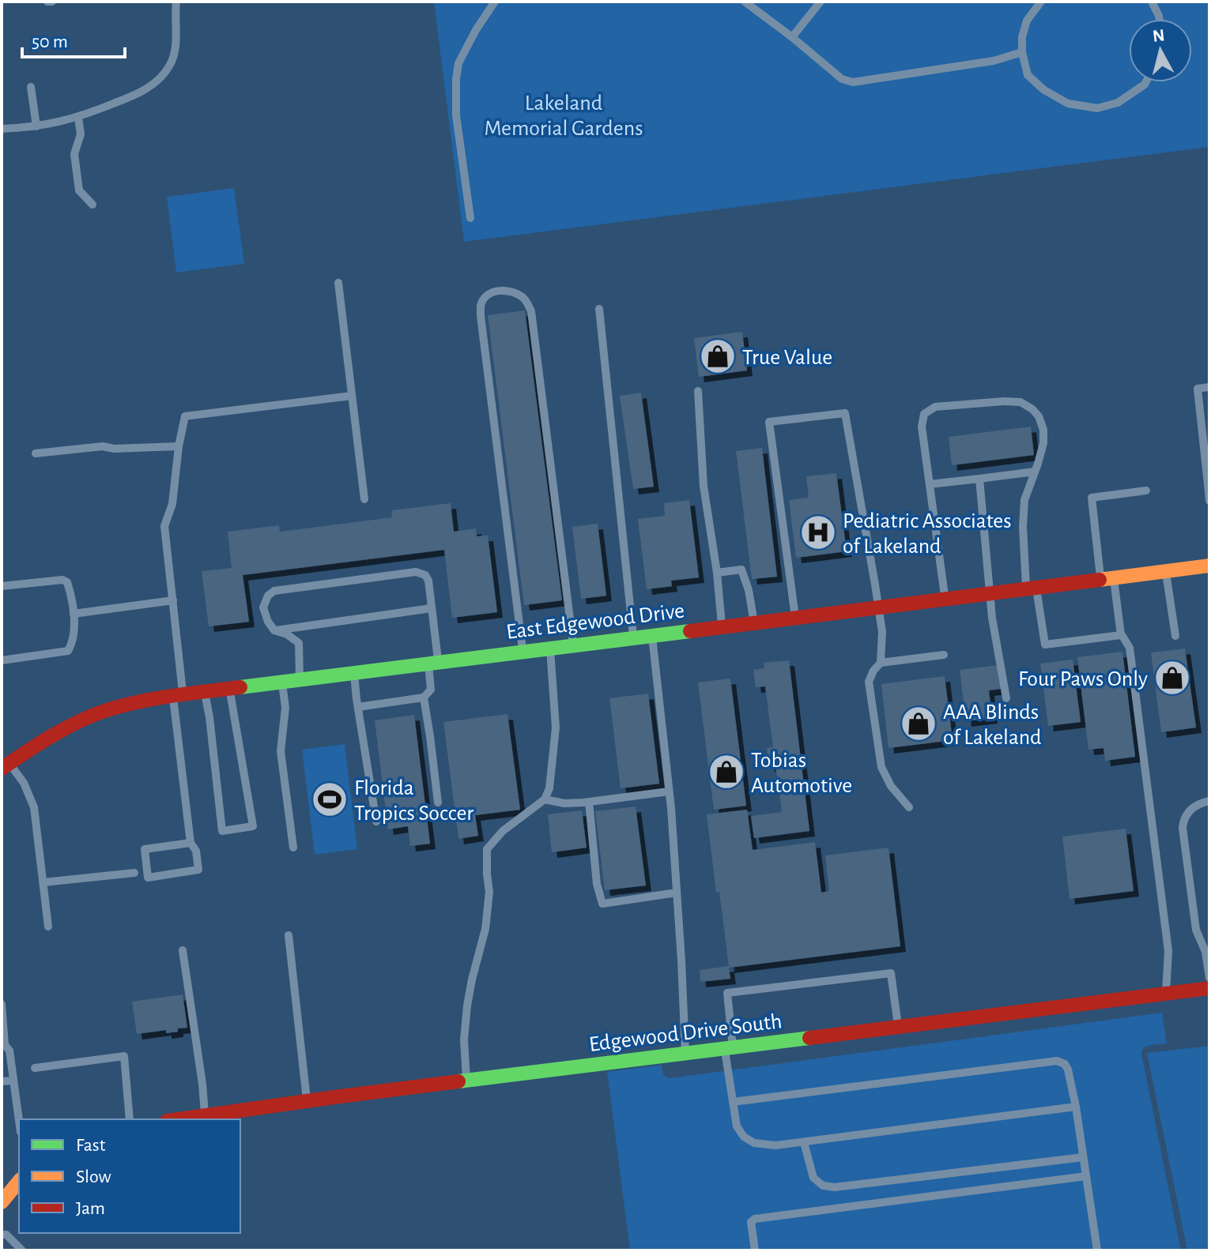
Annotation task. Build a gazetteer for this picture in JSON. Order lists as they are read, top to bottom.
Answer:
{
  "streets": {
    "main road": ["East Edgewood Drive", "Edgewood Drive South"]
  },
  "parks": ["Lakeland Memorial Gardens"],
  "places": {
    "shop": [
      "True Value",
      "Four Paws Only",
      "AAA Blinds of Lakeland",
      "Tobias Automotive"
    ],
    "hospital": ["Pediatric Associates of Lakeland"],
    "sports": ["Florida Tropics Soccer"]
  },
  "legend": ["Fast", "Slow", "Jam"],
  "scale_bar": "50 m",
  "north": "top"
}
